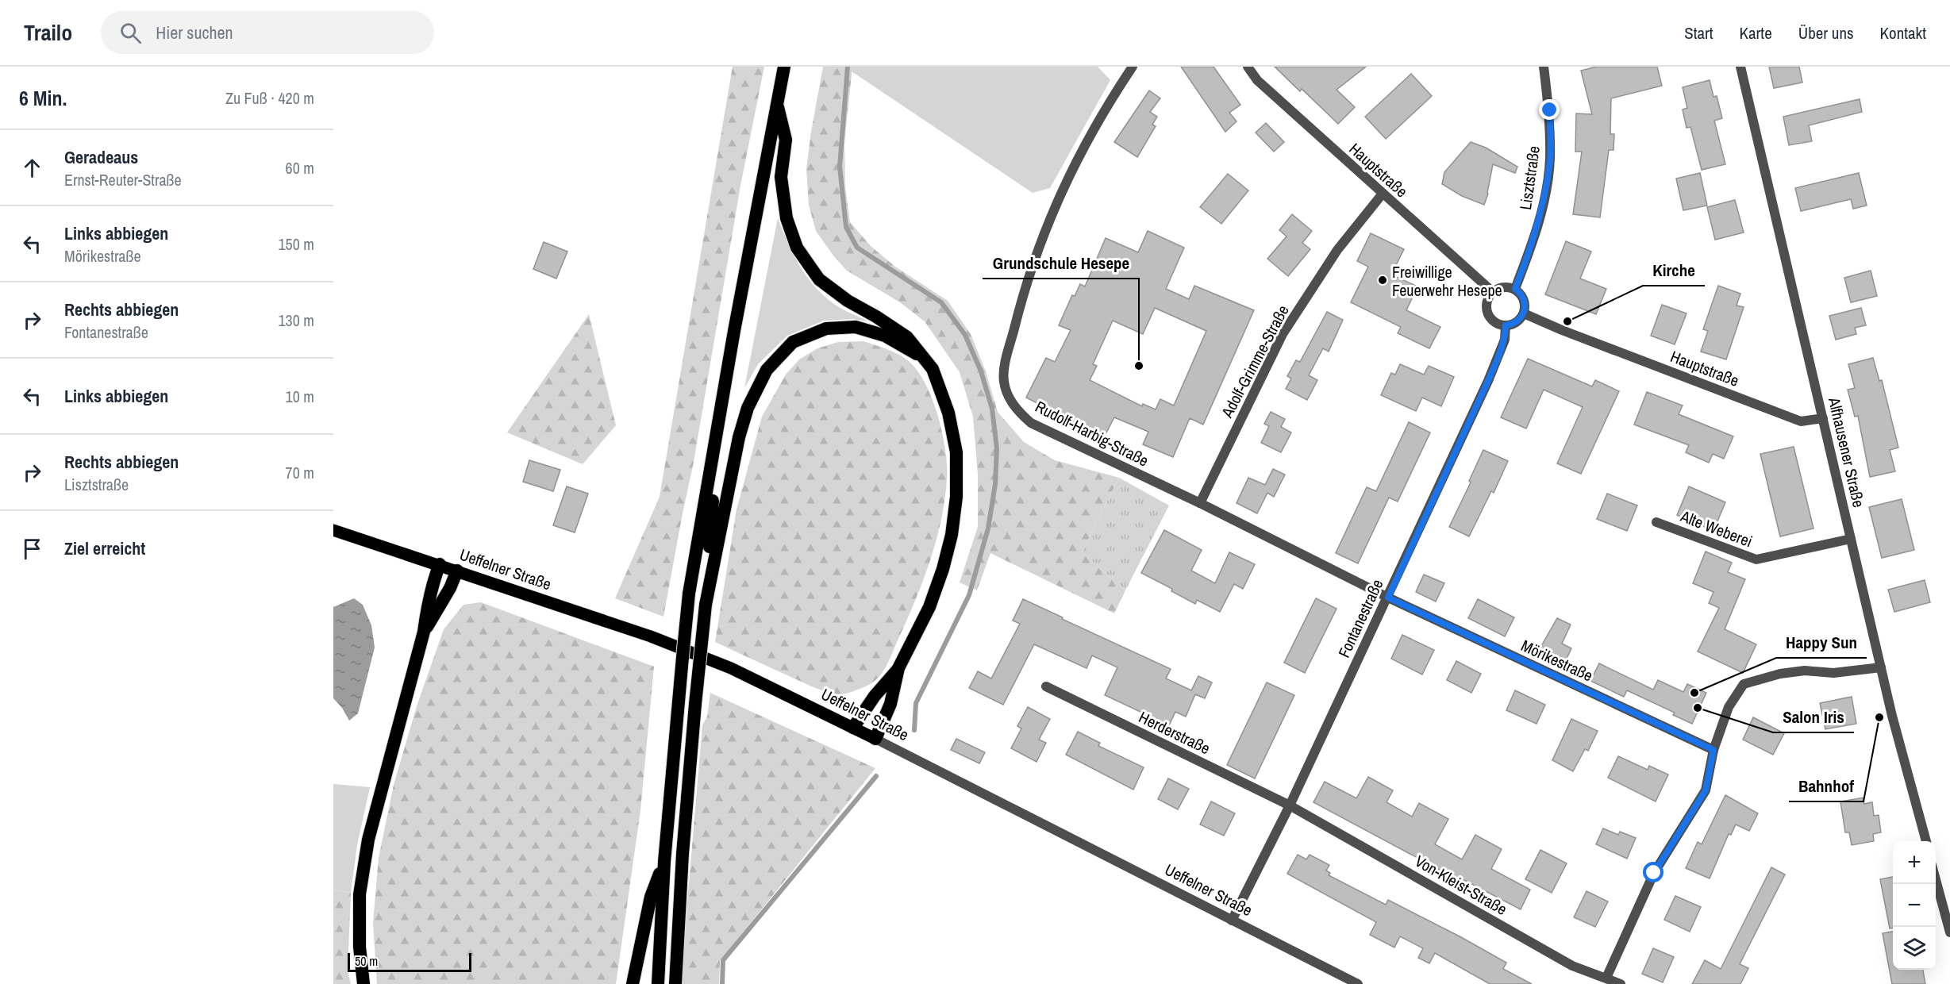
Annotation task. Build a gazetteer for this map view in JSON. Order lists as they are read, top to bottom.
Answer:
{
  "streets": {
    "main road": ["Ueffelner Straße"],
    "street": [
      "Hauptstraße",
      "Lisztstraße",
      "Adolf-Grimme-Straße",
      "Rudolf-Harbig-Straße",
      "Alfhausener Straße",
      "Alte Weberei",
      "Fontanestraße",
      "Mörikestraße",
      "Herderstraße",
      "Von-Kleist-Straße"
    ]
  },
  "crossings": [
    ["Hauptstraße", "Lisztstraße"],
    ["Hauptstraße", "Adolf-Grimme-Straße"],
    ["Hauptstraße", "Alfhausener Straße"],
    ["Hauptstraße", "Fontanestraße"],
    ["Lisztstraße", "Fontanestraße"],
    ["Adolf-Grimme-Straße", "Rudolf-Harbig-Straße"],
    ["Rudolf-Harbig-Straße", "Fontanestraße"],
    ["Rudolf-Harbig-Straße", "Mörikestraße"],
    ["Alfhausener Straße", "Alte Weberei"],
    ["Ueffelner Straße", "Fontanestraße"],
    ["Fontanestraße", "Mörikestraße"],
    ["Fontanestraße", "Herderstraße"],
    ["Fontanestraße", "Von-Kleist-Straße"],
    ["Herderstraße", "Von-Kleist-Straße"]
  ],
  "places": [
    "Freiwillige Feuerwehr Hesepe",
    "Kirche",
    "Grundschule Hesepe",
    "Happy Sun",
    "Salon Iris",
    "Bahnhof"
  ],
  "scale_bar": "50 m",
  "page": {
    "header": "Trailo",
    "search": "Hier suchen",
    "nav": [
      "Start",
      "Karte",
      "Über uns",
      "Kontakt"
    ],
    "heading": ["6 Min.", "Zu Fuß · 420 m"],
    "list": [
      ["Geradeaus", "Ernst-Reuter-Straße", "60 m"],
      ["Links abbiegen", "Mörikestraße", "150 m"],
      ["Rechts abbiegen", "Fontanestraße", "130 m"],
      ["Links abbiegen", "10 m"],
      ["Rechts abbiegen", "Lisztstraße", "70 m"],
      "Ziel erreicht"
    ],
    "map_buttons": ["+", "−"],
    "scale": "50 m"
  }
}
